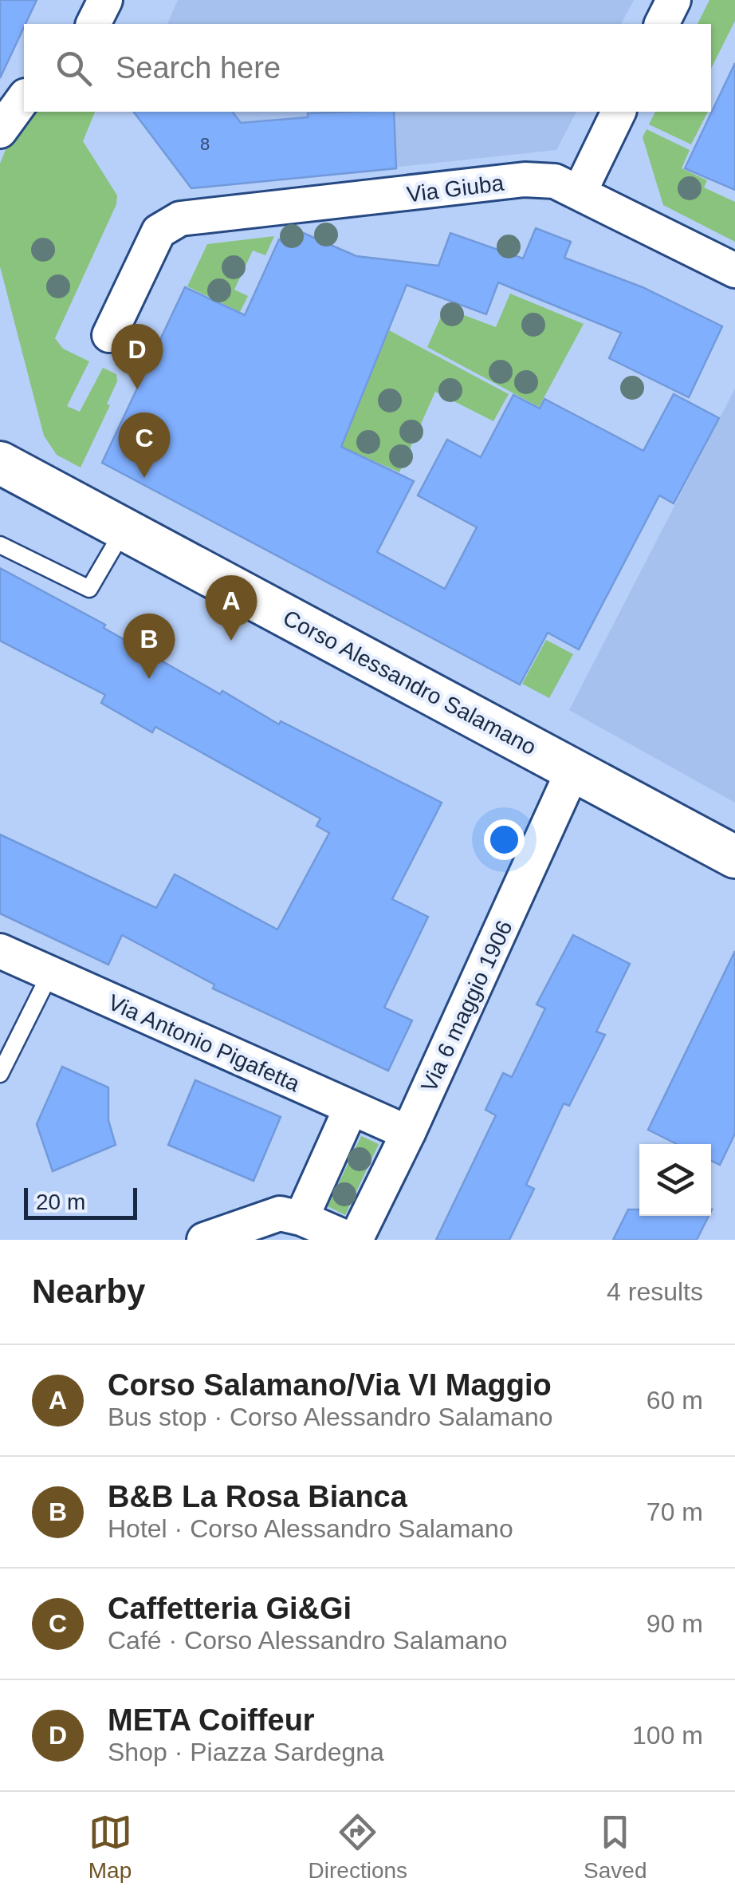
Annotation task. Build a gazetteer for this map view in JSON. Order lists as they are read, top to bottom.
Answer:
{
  "streets": {
    "street": [
      "Via Giuba",
      "Corso Alessandro Salamano",
      "Via 6 maggio 1906",
      "Via Antonio Pigafetta"
    ]
  },
  "crossings": [
    ["Corso Alessandro Salamano", "Via 6 maggio 1906"],
    ["Via 6 maggio 1906", "Via Antonio Pigafetta"]
  ],
  "house_numbers": ["8"],
  "scale_bar": "20 m",
  "page": {
    "search": "Search here",
    "pins": [
      "D",
      "C",
      "A",
      "B"
    ],
    "scale": "20 m",
    "heading": ["Nearby", "4 results"],
    "list": [
      {
        "mark": "A",
        "name": "Corso Salamano/Via VI Maggio",
        "note": "Bus stop · Corso Alessandro Salamano",
        "value": "60 m"
      },
      {
        "mark": "B",
        "name": "B&B La Rosa Bianca",
        "note": "Hotel · Corso Alessandro Salamano",
        "value": "70 m"
      },
      {
        "mark": "C",
        "name": "Caffetteria Gi&Gi",
        "note": "Café · Corso Alessandro Salamano",
        "value": "90 m"
      },
      {
        "mark": "D",
        "name": "META Coiffeur",
        "note": "Shop · Piazza Sardegna",
        "value": "100 m"
      }
    ],
    "nav": ["Map", "Directions", "Saved"]
  }
}
